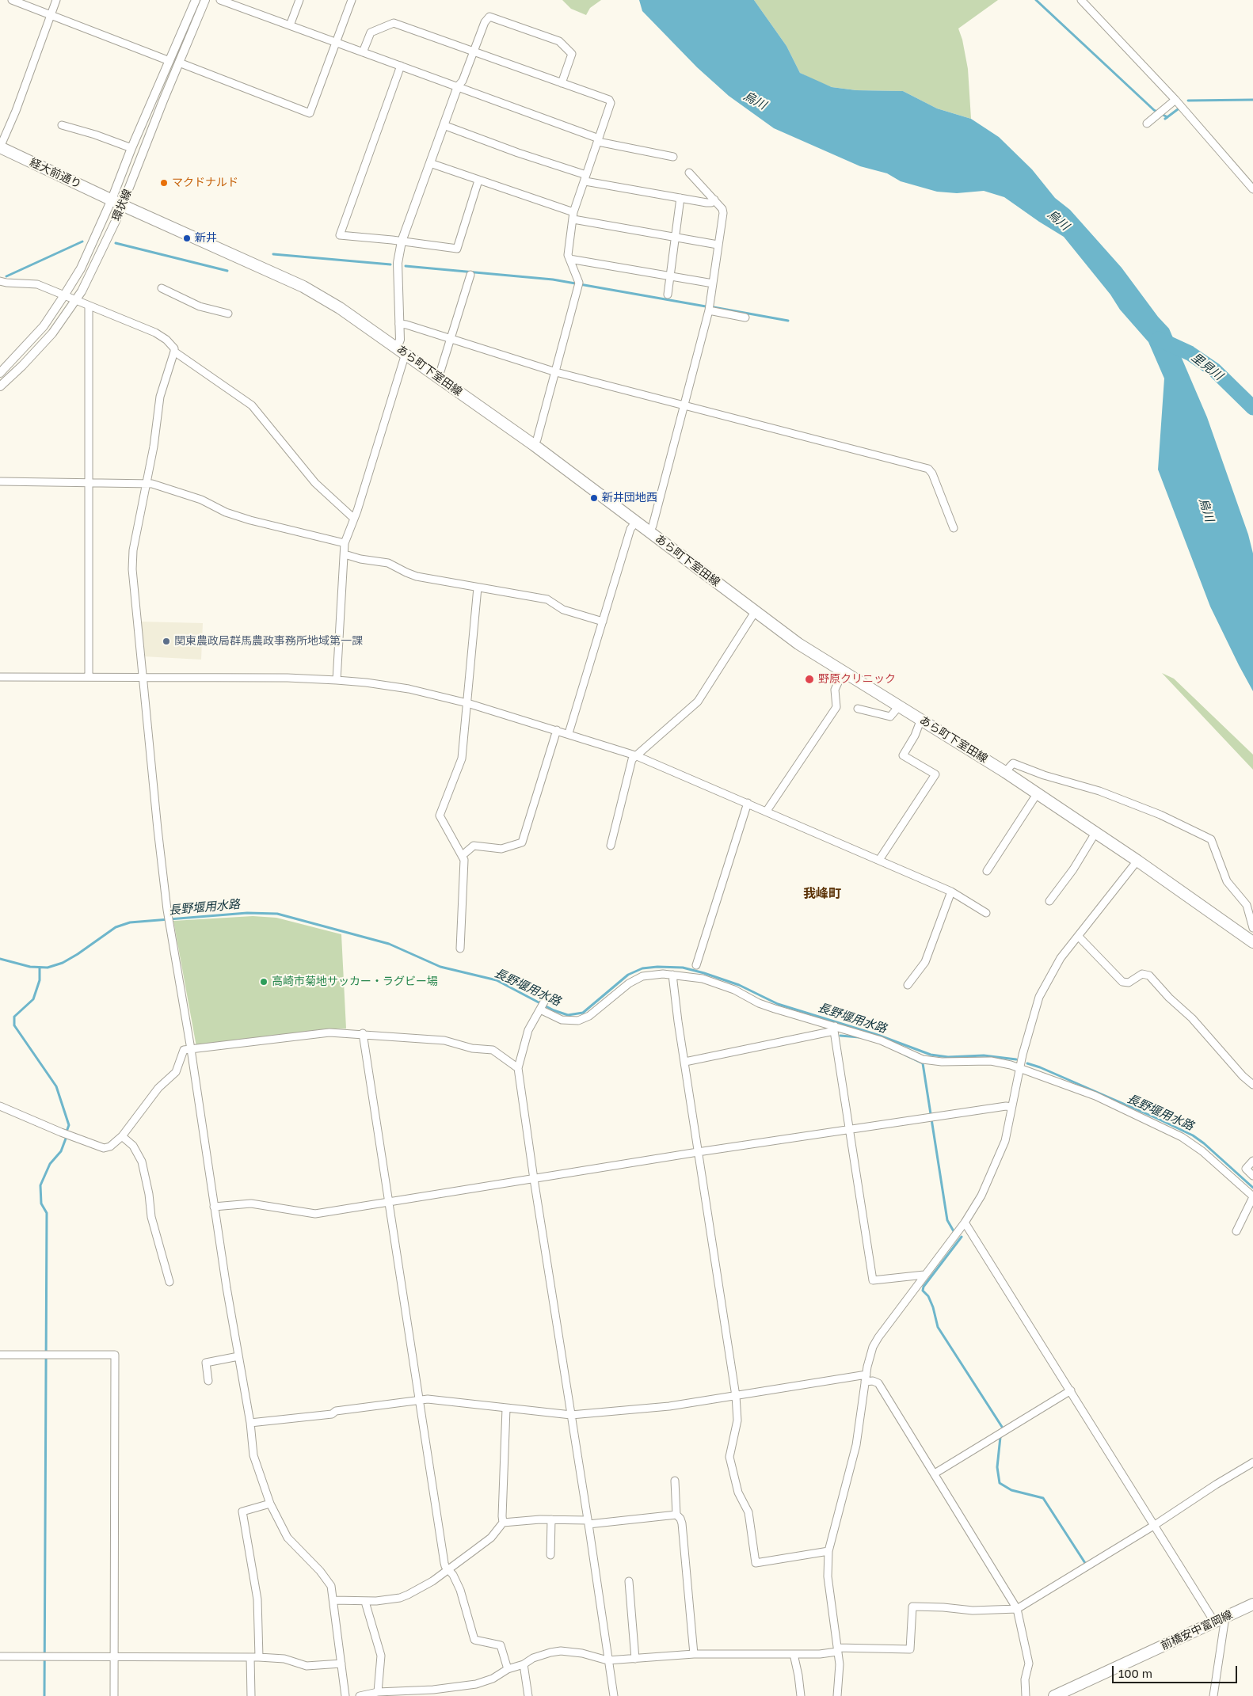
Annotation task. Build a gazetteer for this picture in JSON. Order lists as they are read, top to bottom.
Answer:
{
  "streets": {
    "main road": ["経大前通り", "あら町下室田線", "前橋安中富岡線"],
    "street": ["環状線"]
  },
  "crossings": [
    ["経大前通り", "環状線"],
    ["経大前通り", "あら町下室田線"],
    ["環状線", "あら町下室田線"]
  ],
  "districts": ["我峰町"],
  "water": ["烏川", "里見川", "長野堰用水路"],
  "places": [
    "マクドナルド",
    "新井",
    "新井団地西",
    "関東農政局群馬農政事務所地域第一課",
    "野原クリニック",
    "高崎市菊地サッカー・ラグビー場"
  ],
  "scale_bar": "100 m"
}
